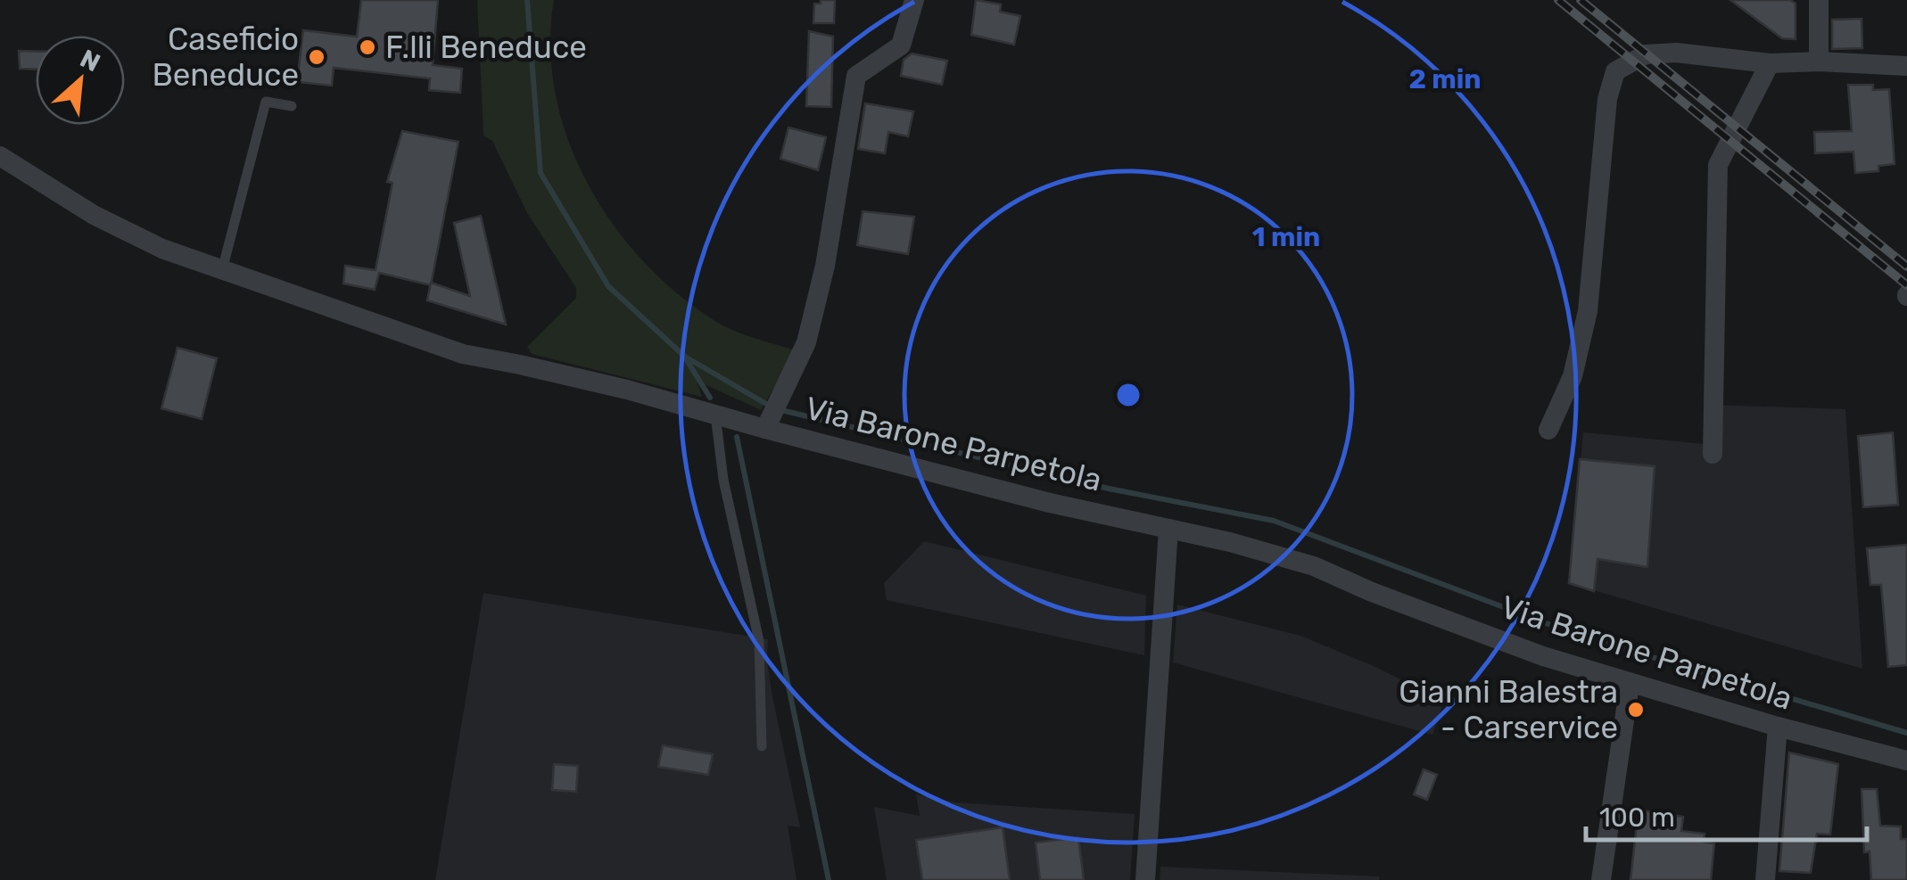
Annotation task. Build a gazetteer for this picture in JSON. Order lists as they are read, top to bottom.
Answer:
{
  "streets": {
    "street": ["Via Barone Parpetola"]
  },
  "places": ["F.lli Beneduce", "Caseficio Beneduce", "Gianni Balestra - Carservice"],
  "scale_bar": "100 m",
  "north": "top right",
  "rings": ["2 min", "1 min"]
}
